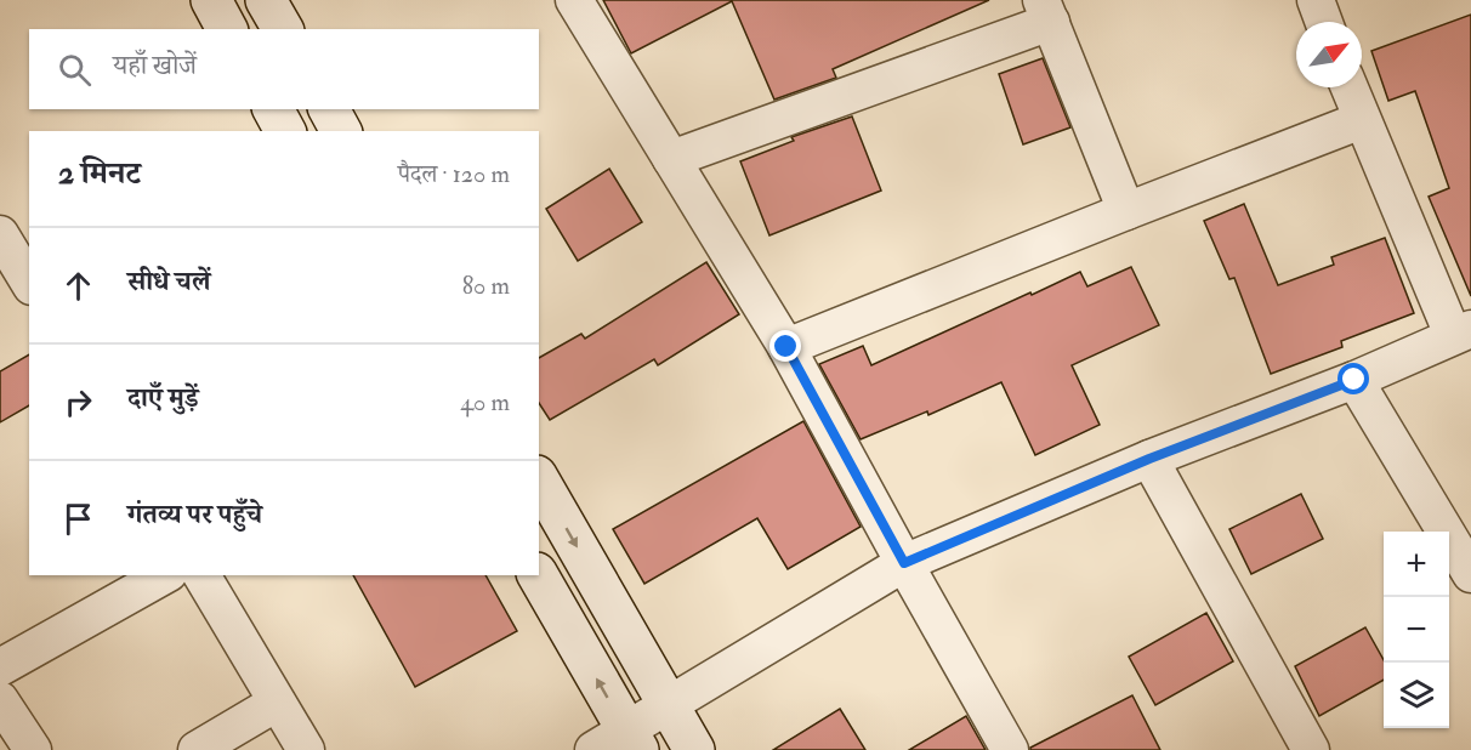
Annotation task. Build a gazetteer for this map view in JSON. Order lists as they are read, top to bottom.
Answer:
{
  "north": "top right",
  "page": {
    "search": "यहाँ खोजें",
    "heading": ["2 मिनट", "पैदल · 120 m"],
    "list": [
      ["सीधे चलें", "80 m"],
      ["दाएँ मुड़ें", "40 m"],
      "गंतव्य पर पहुँचे"
    ],
    "map_buttons": ["+", "−"]
  }
}
